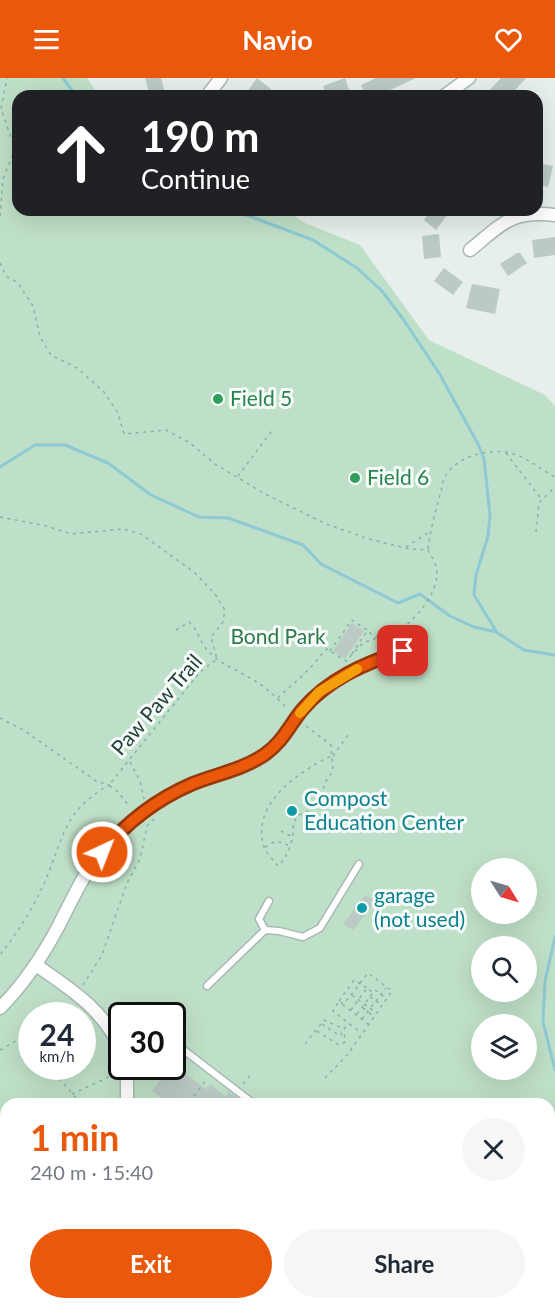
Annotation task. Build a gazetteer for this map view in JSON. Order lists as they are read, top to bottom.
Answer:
{
  "streets": {
    "path": ["Paw Paw Trail"]
  },
  "parks": ["Bond Park"],
  "places": [
    "Field 5",
    "Field 6",
    "Compost Education Center",
    "garage (not used)"
  ],
  "north": "bottom right",
  "page": {
    "header": "Navio",
    "turn": ["190 m", "Continue"],
    "speed": "24 km/h",
    "limit": "30",
    "heading": ["1 min", "240 m · 15:40"],
    "buttons": ["Exit", "Share"]
  }
}
